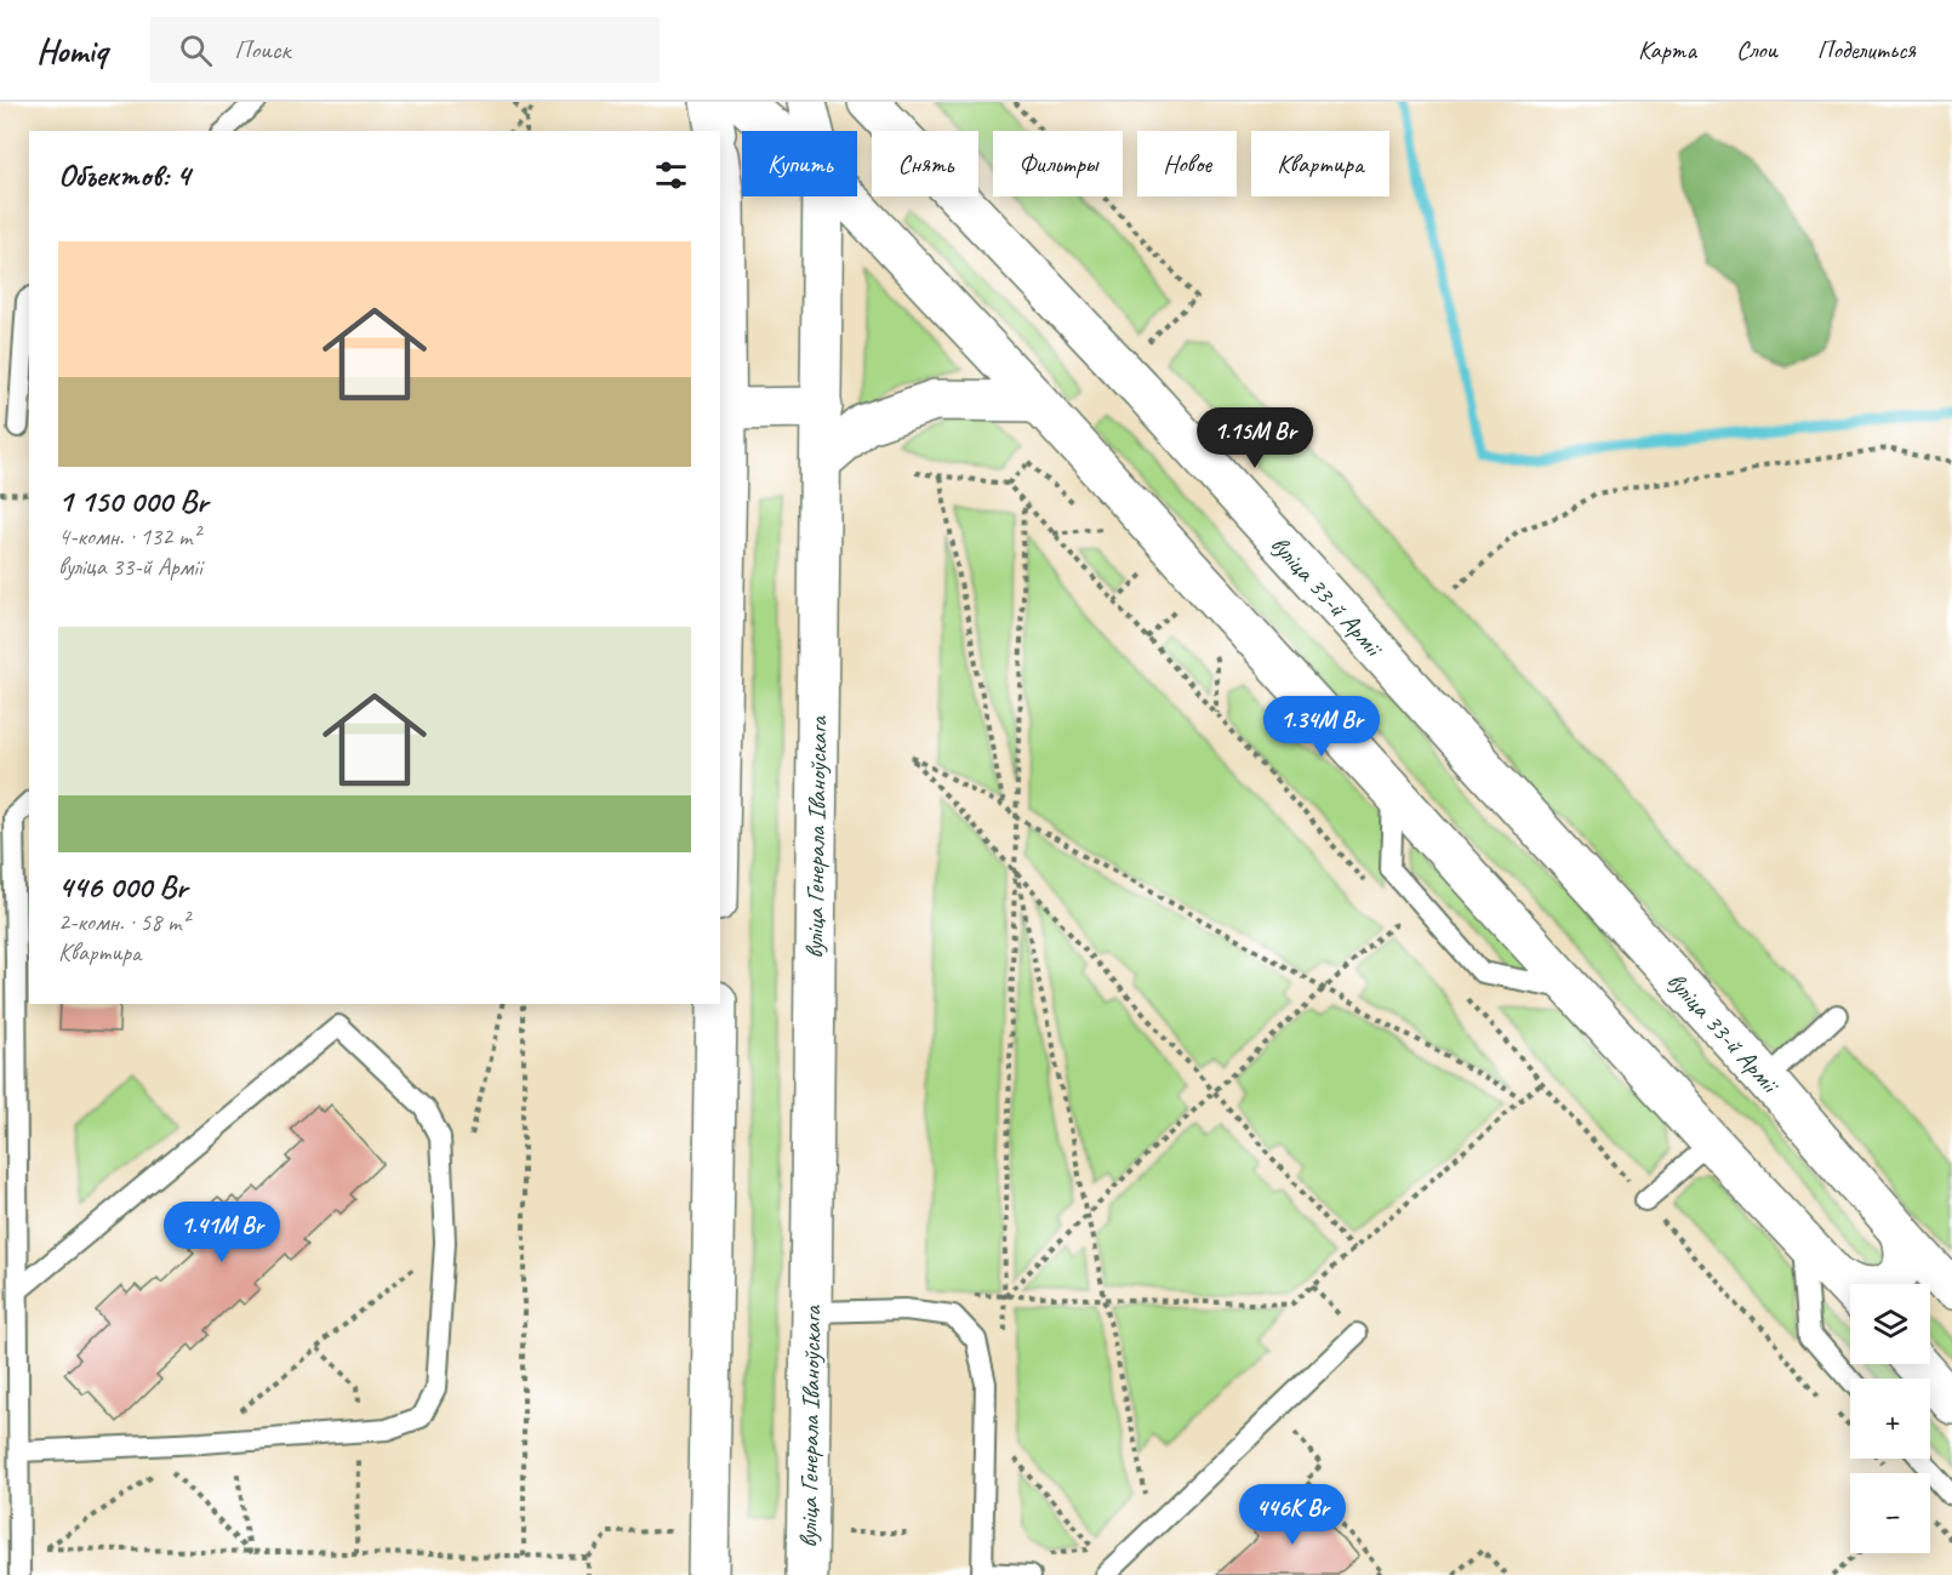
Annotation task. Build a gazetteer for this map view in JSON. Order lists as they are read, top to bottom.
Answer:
{
  "streets": {
    "street": ["вуліца 33-й Арміі", "вуліца Генерала Іваноўскага"]
  },
  "page": {
    "header": "Homiq",
    "search": "Поиск",
    "nav": ["Карта", "Слои", "Поделиться"],
    "chip": [
      "Купить",
      "Снять",
      "Фильтры",
      "Новое",
      "Квартира"
    ],
    "heading": "Объектов: 4",
    "list": [
      {
        "name": "1 150 000 Br",
        "note": "4-комн. · 132 m² · вуліца 33-й Арміі"
      },
      {
        "name": "446 000 Br",
        "note": "2-комн. · 58 m² · Квартира"
      }
    ],
    "price": [
      "1.15M Br",
      "1.34M Br",
      "1.41M Br",
      "446K Br"
    ],
    "map_buttons": ["+", "−"]
  }
}
